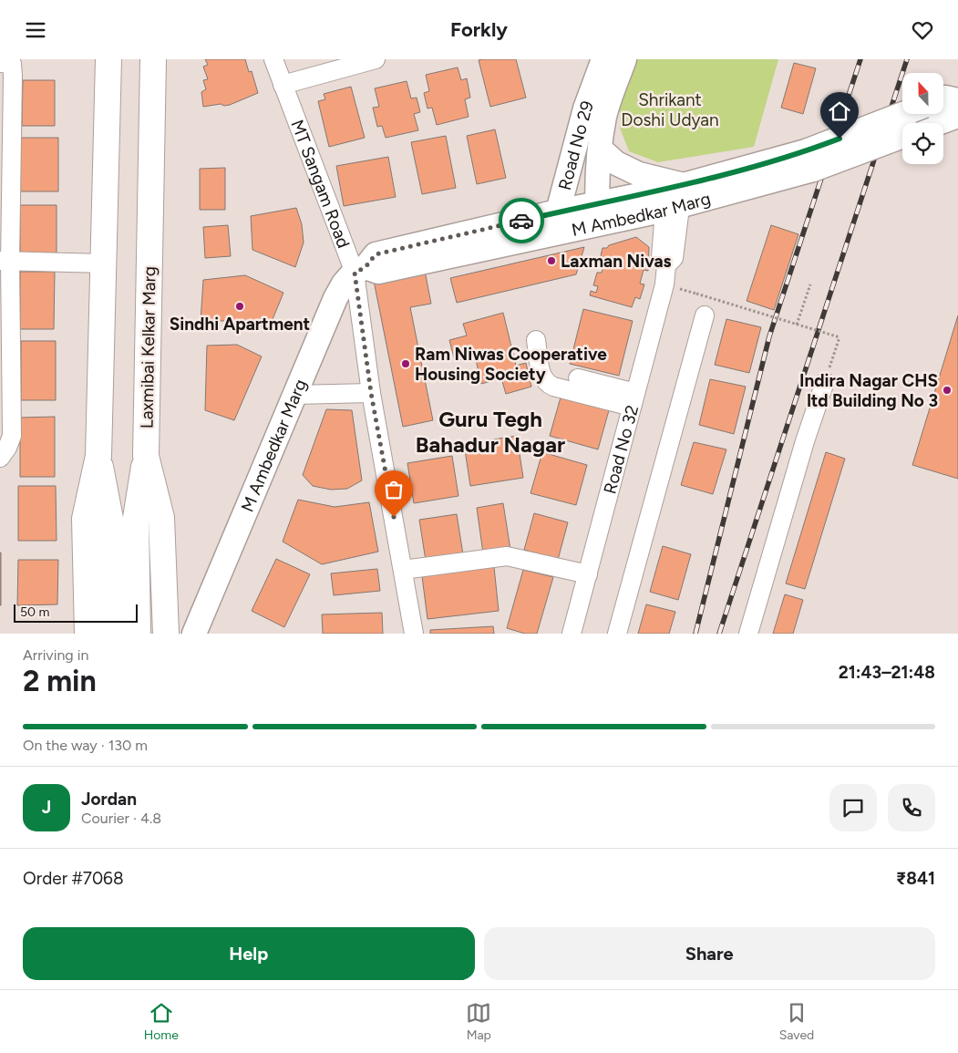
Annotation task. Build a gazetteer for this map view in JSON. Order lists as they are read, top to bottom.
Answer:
{
  "streets": {
    "highway": ["Laxmibai Kelkar Marg"],
    "main road": ["Road No 29", "M Ambedkar Marg"],
    "street": ["MT Sangam Road", "Road No 32"]
  },
  "crossings": [
    ["Road No 29", "M Ambedkar Marg"],
    ["MT Sangam Road", "M Ambedkar Marg"],
    ["M Ambedkar Marg", "Road No 32"]
  ],
  "districts": ["Guru Tegh Bahadur Nagar"],
  "parks": ["Shrikant Doshi Udyan"],
  "places": [
    "Laxman Nivas",
    "Sindhi Apartment",
    "Ram Niwas Cooperative Housing Society",
    "Indira Nagar CHS ltd Building No 3"
  ],
  "scale_bar": "50 m",
  "north": "top",
  "page": {
    "header": "Forkly",
    "scale": "50 m",
    "heading": ["2 min", "Arriving in", "21:43–21:48"],
    "panel": [
      "Jordan",
      "Courier · 4.8",
      "Order #7068",
      "₹841"
    ],
    "bar": "On the way · 130 m",
    "round": "J",
    "buttons": ["Help", "Share"],
    "tabs": ["Home", "Map", "Saved"]
  }
}
